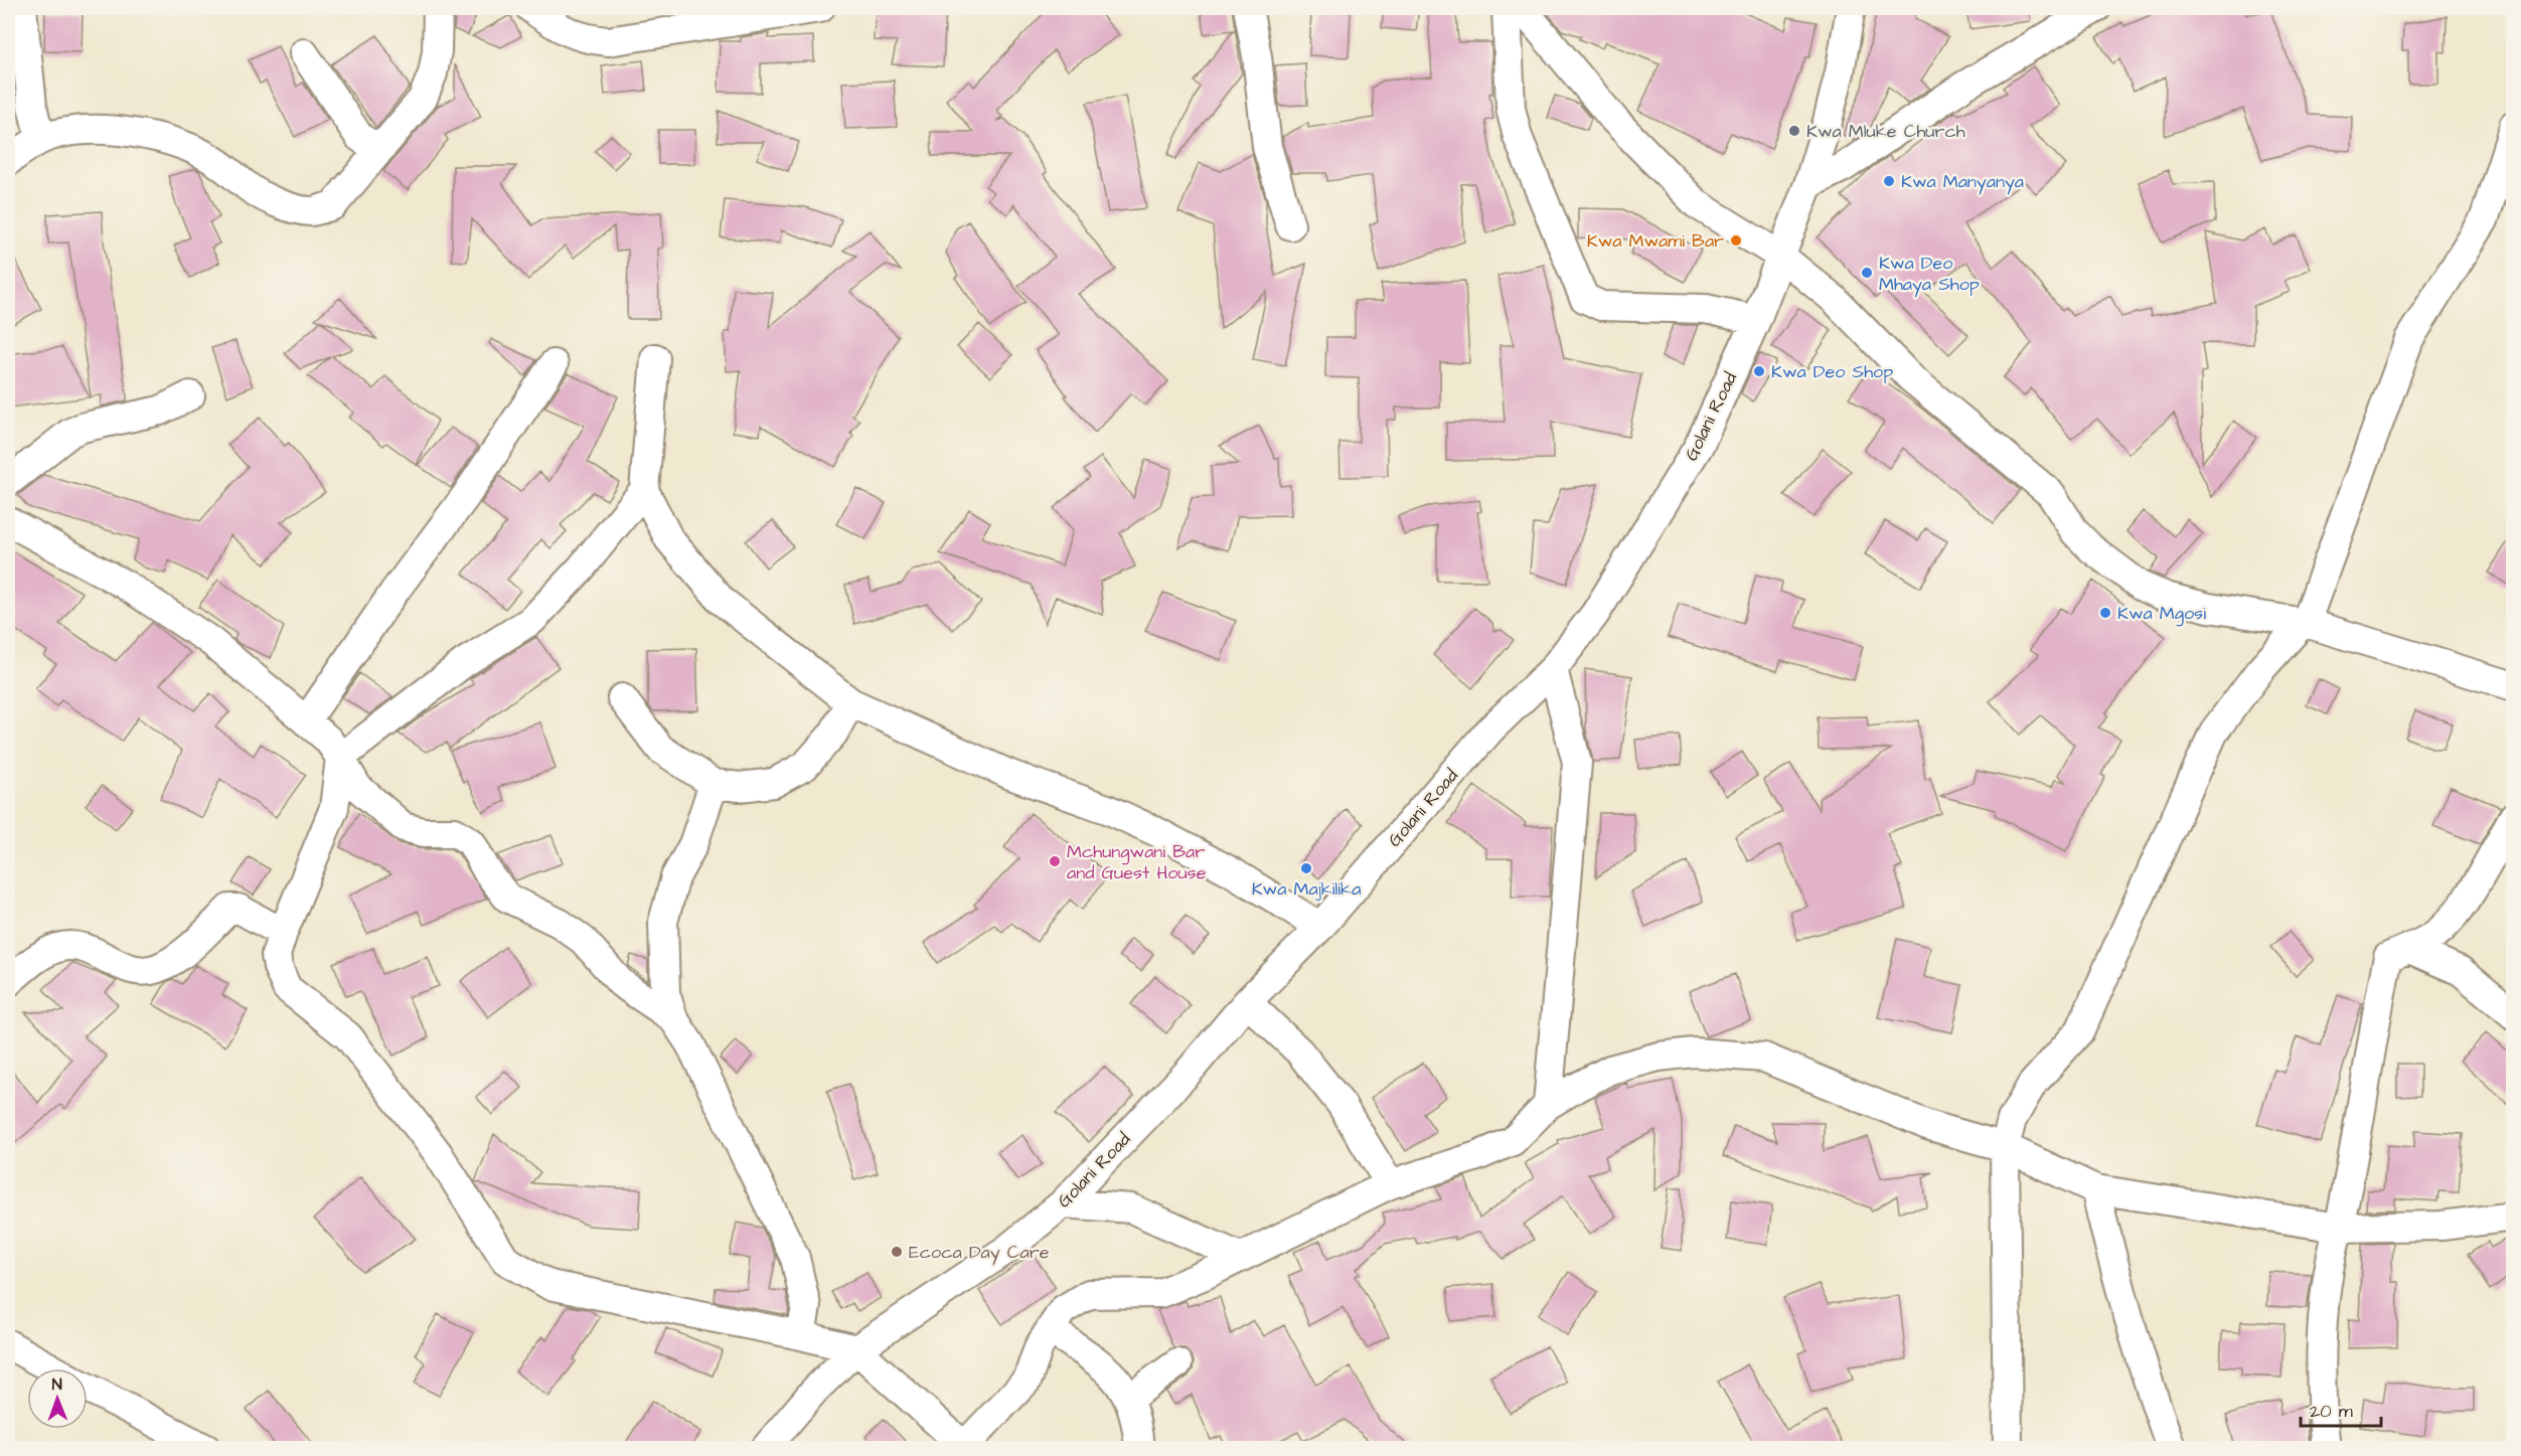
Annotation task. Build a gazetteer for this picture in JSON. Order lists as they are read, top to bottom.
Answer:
{
  "streets": {
    "street": ["Golani Road"]
  },
  "places": [
    "Kwa Mluke Church",
    "Kwa Manyanya",
    "Kwa Mwami Bar",
    "Kwa Deo Mhaya Shop",
    "Kwa Deo Shop",
    "Kwa Mgosi",
    "Mchungwani Bar and Guest House",
    "Kwa Majkilika",
    "Ecoca Day Care"
  ],
  "scale_bar": "20 m",
  "north": "top"
}
